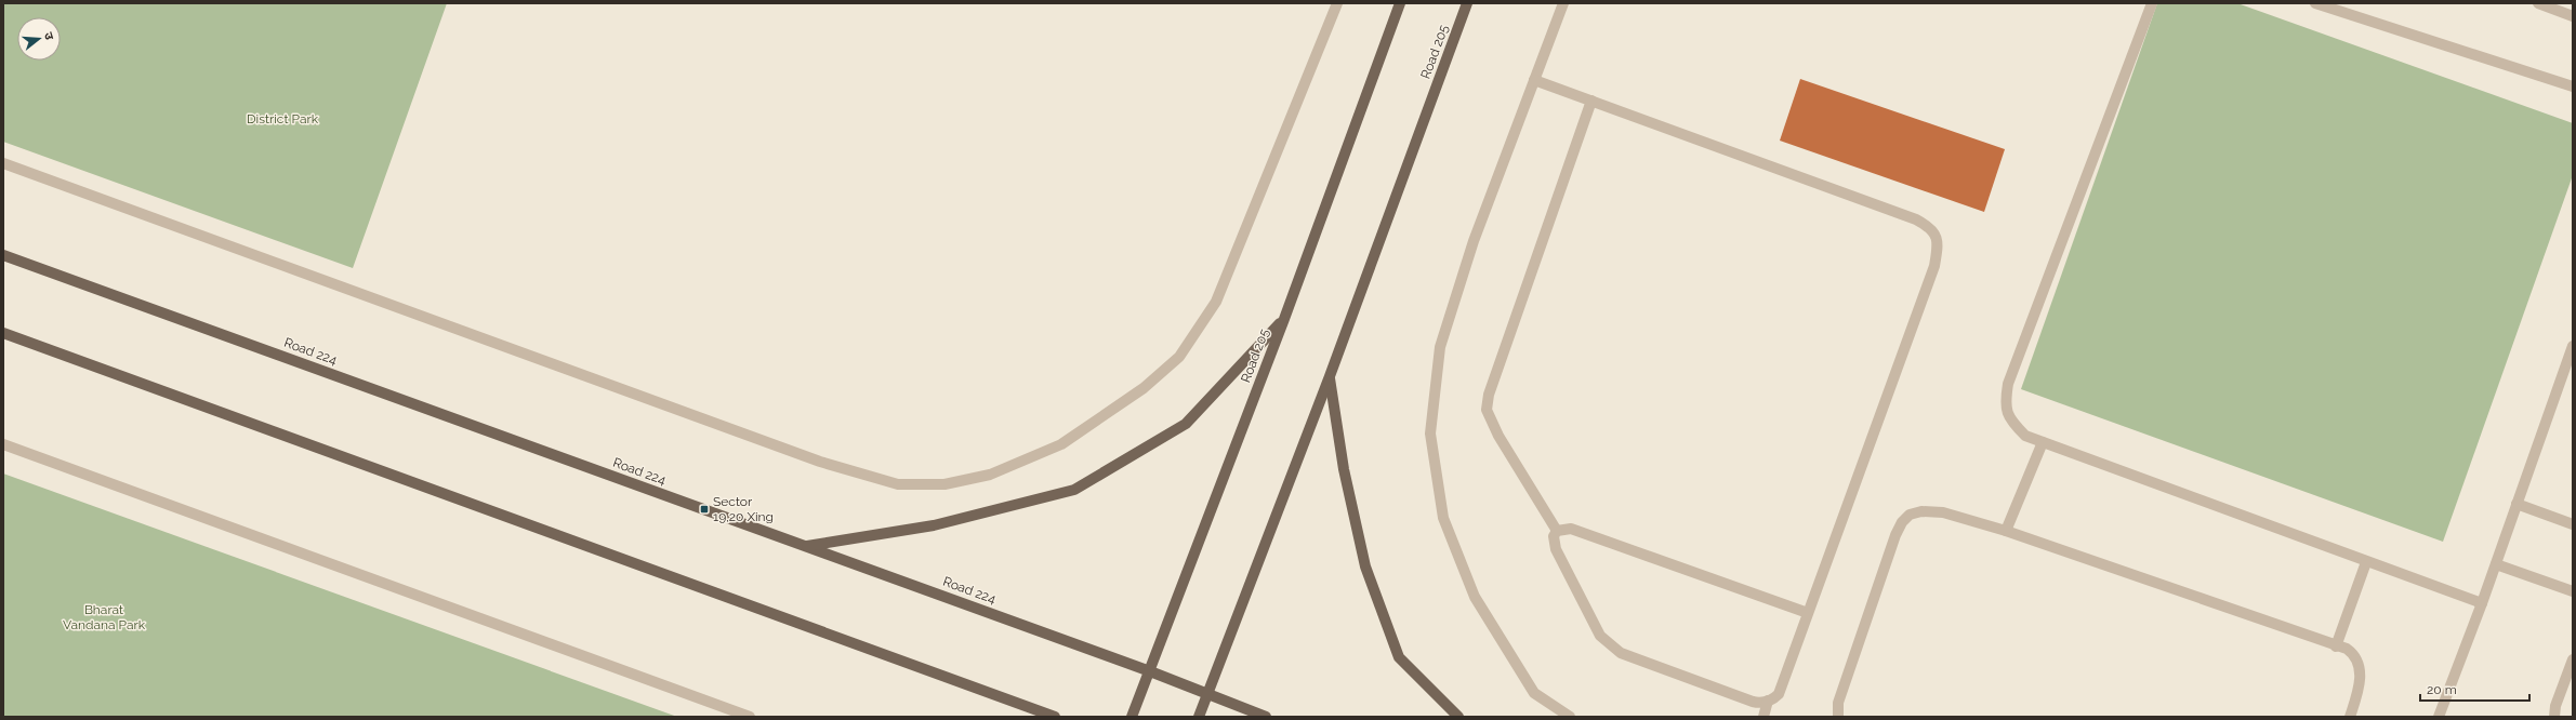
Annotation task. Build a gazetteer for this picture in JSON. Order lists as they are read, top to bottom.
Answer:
{
  "streets": {
    "main road": ["Road 205", "Road 224"]
  },
  "crossings": [
    ["Road 205", "Road 224"]
  ],
  "parks": ["District Park", "Bharat Vandana Park"],
  "places": {
    "transit": ["Sector 19,20 Xing"]
  },
  "scale_bar": "20 m",
  "north": "right"
}
